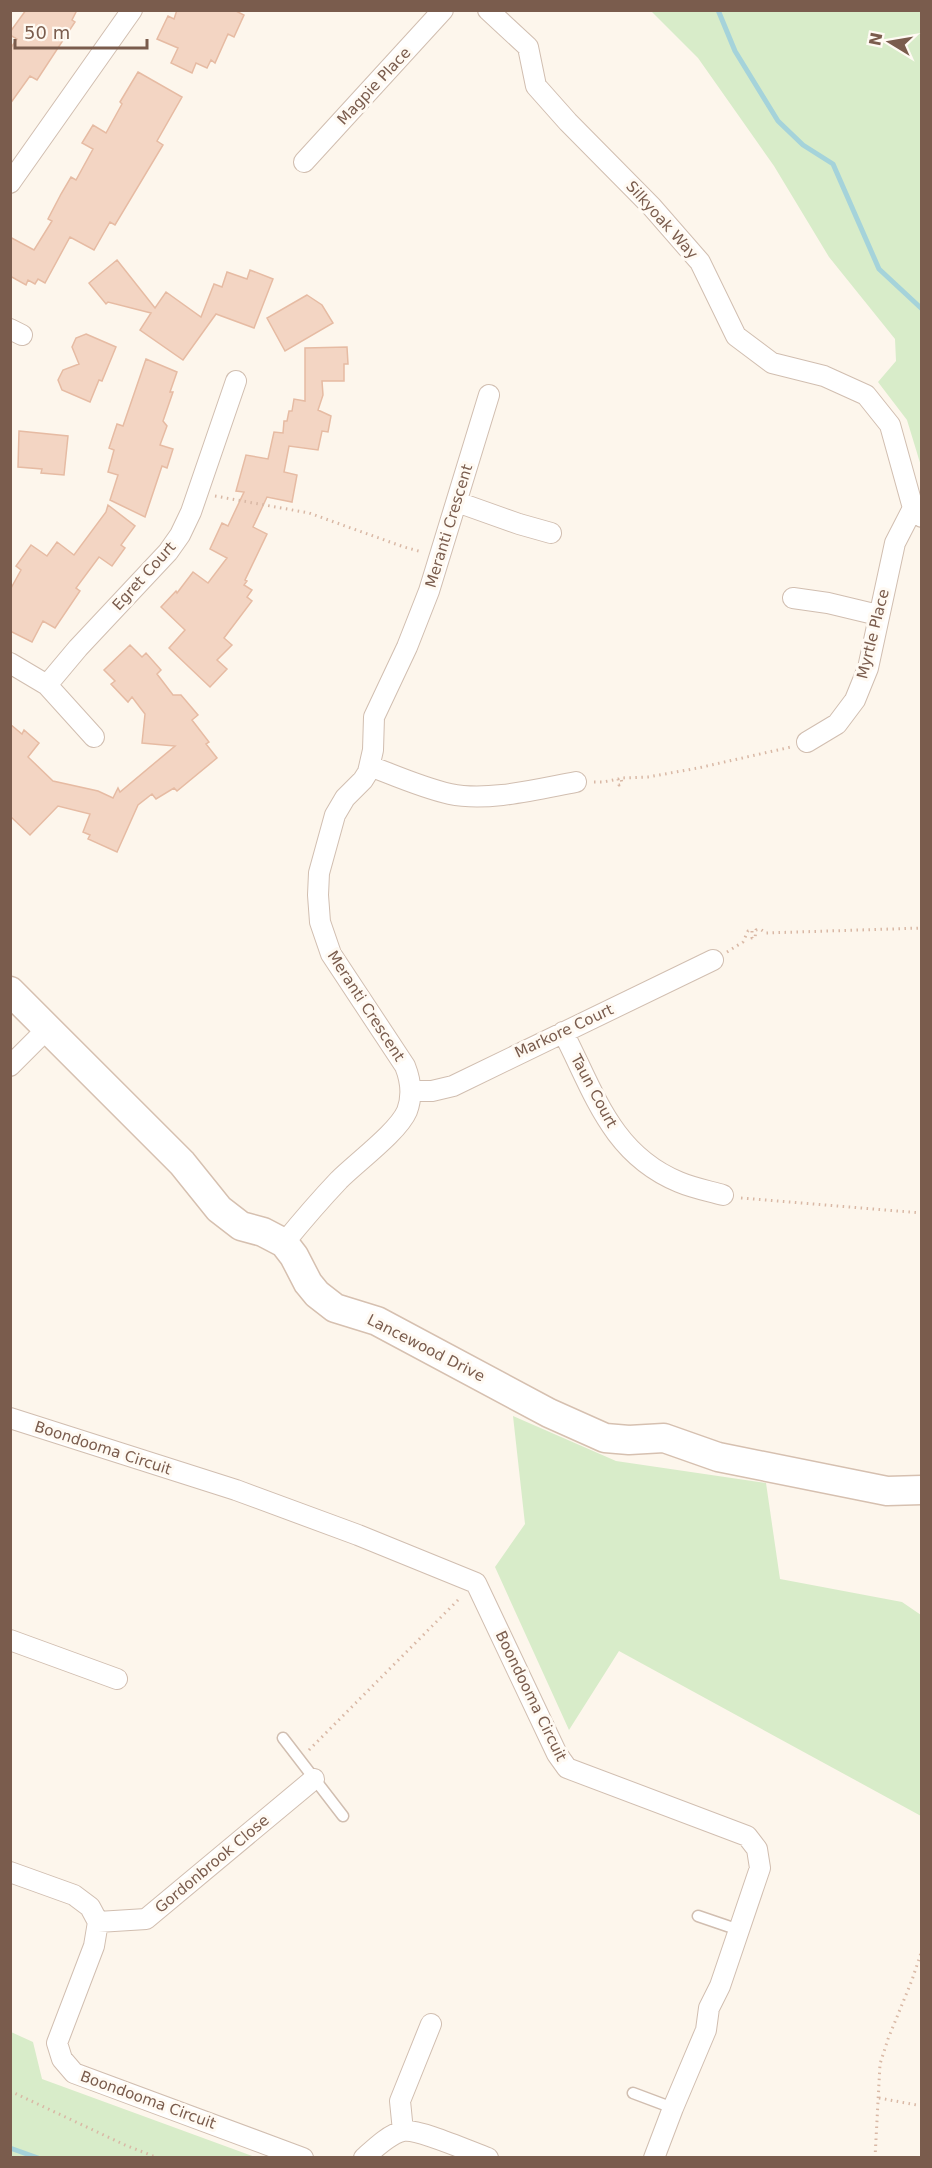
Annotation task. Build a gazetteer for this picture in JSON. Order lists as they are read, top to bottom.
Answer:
{
  "streets": {
    "street": [
      "Magpie Place",
      "Silkyoak Way",
      "Meranti Crescent",
      "Egret Court",
      "Myrtle Place",
      "Markore Court",
      "Taun Court",
      "Lancewood Drive",
      "Boondooma Circuit",
      "Gordonbrook Close"
    ]
  },
  "crossings": [
    ["Silkyoak Way", "Myrtle Place"],
    ["Meranti Crescent", "Markore Court"],
    ["Markore Court", "Taun Court"],
    ["Boondooma Circuit", "Gordonbrook Close"]
  ],
  "scale_bar": "50 m",
  "north": "left"
}
